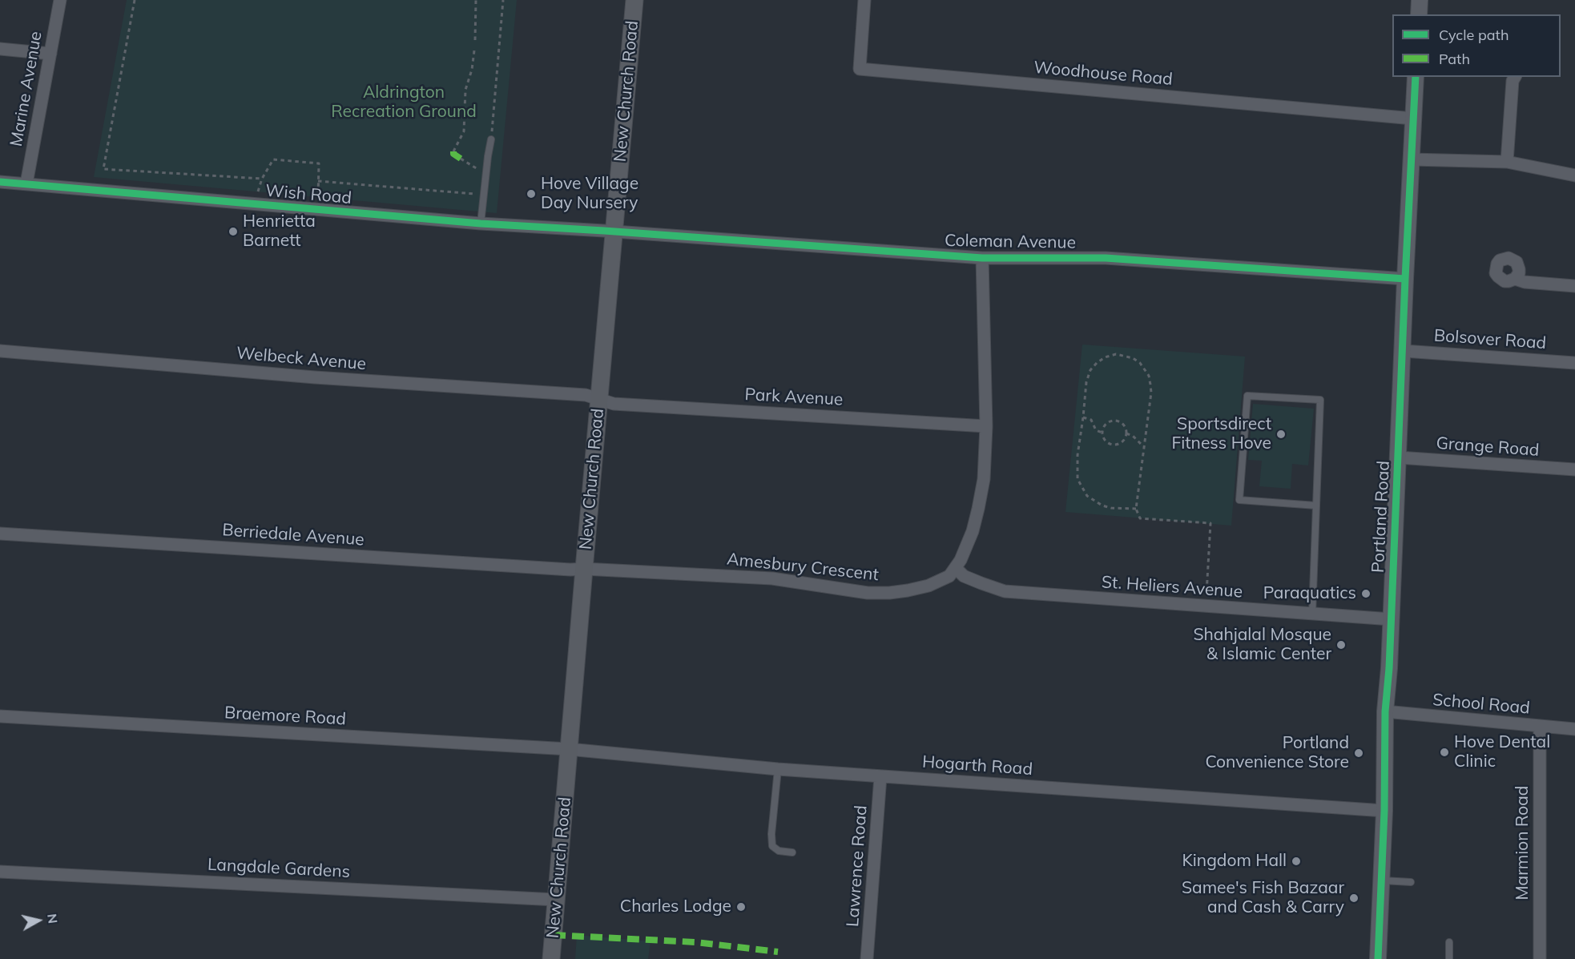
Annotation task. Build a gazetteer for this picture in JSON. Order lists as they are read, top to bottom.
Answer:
{
  "streets": {
    "main road": ["New Church Road"],
    "street": [
      "Woodhouse Road",
      "Marine Avenue",
      "Wish Road",
      "Coleman Avenue",
      "Bolsover Road",
      "Welbeck Avenue",
      "Park Avenue",
      "Grange Road",
      "Portland Road",
      "Berriedale Avenue",
      "Amesbury Crescent",
      "St. Heliers Avenue",
      "School Road",
      "Braemore Road",
      "Hogarth Road",
      "Marmion Road",
      "Lawrence Road",
      "Langdale Gardens"
    ]
  },
  "crossings": [
    ["Woodhouse Road", "Portland Road"],
    ["Marine Avenue", "Wish Road"],
    ["New Church Road", "Wish Road"],
    ["New Church Road", "Coleman Avenue"],
    ["New Church Road", "Welbeck Avenue"],
    ["New Church Road", "Park Avenue"],
    ["New Church Road", "Berriedale Avenue"],
    ["New Church Road", "Amesbury Crescent"],
    ["New Church Road", "Braemore Road"],
    ["New Church Road", "Hogarth Road"],
    ["New Church Road", "Langdale Gardens"],
    ["Wish Road", "Coleman Avenue"],
    ["Coleman Avenue", "Portland Road"],
    ["Coleman Avenue", "Amesbury Crescent"],
    ["Bolsover Road", "Portland Road"],
    ["Welbeck Avenue", "Park Avenue"],
    ["Park Avenue", "Amesbury Crescent"],
    ["Grange Road", "Portland Road"],
    ["Portland Road", "St. Heliers Avenue"],
    ["Portland Road", "School Road"],
    ["Portland Road", "Hogarth Road"],
    ["Berriedale Avenue", "Amesbury Crescent"],
    ["Amesbury Crescent", "St. Heliers Avenue"],
    ["School Road", "Marmion Road"],
    ["Braemore Road", "Hogarth Road"],
    ["Hogarth Road", "Lawrence Road"]
  ],
  "parks": ["Aldrington Recreation Ground"],
  "places": [
    "Hove Village Day Nursery",
    "Henrietta Barnett",
    "Sportsdirect Fitness Hove",
    "Paraquatics",
    "Shahjalal Mosque & Islamic Center",
    "Hove Dental Clinic",
    "Portland Convenience Store",
    "Kingdom Hall",
    "Samee's Fish Bazaar and Cash & Carry",
    "Charles Lodge"
  ],
  "legend": ["Cycle path", "Path"],
  "north": "right"
}
